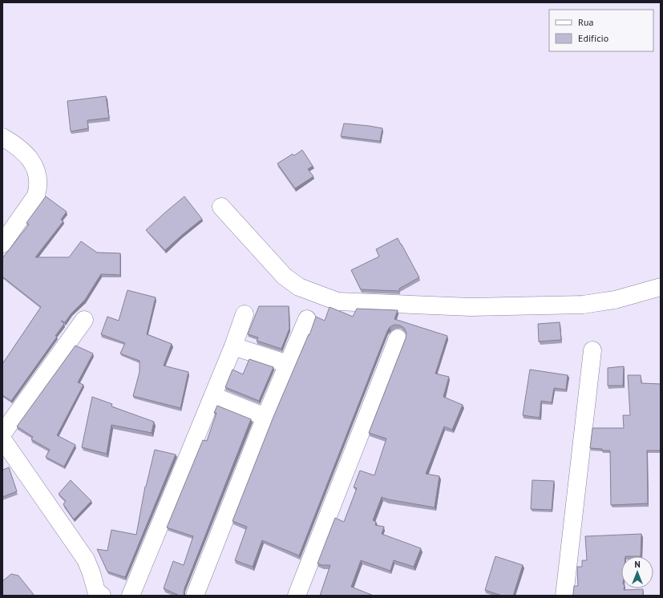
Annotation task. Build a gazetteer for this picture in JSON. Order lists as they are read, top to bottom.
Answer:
{
  "legend": ["Rua", "Edifício"],
  "north": "top"
}
